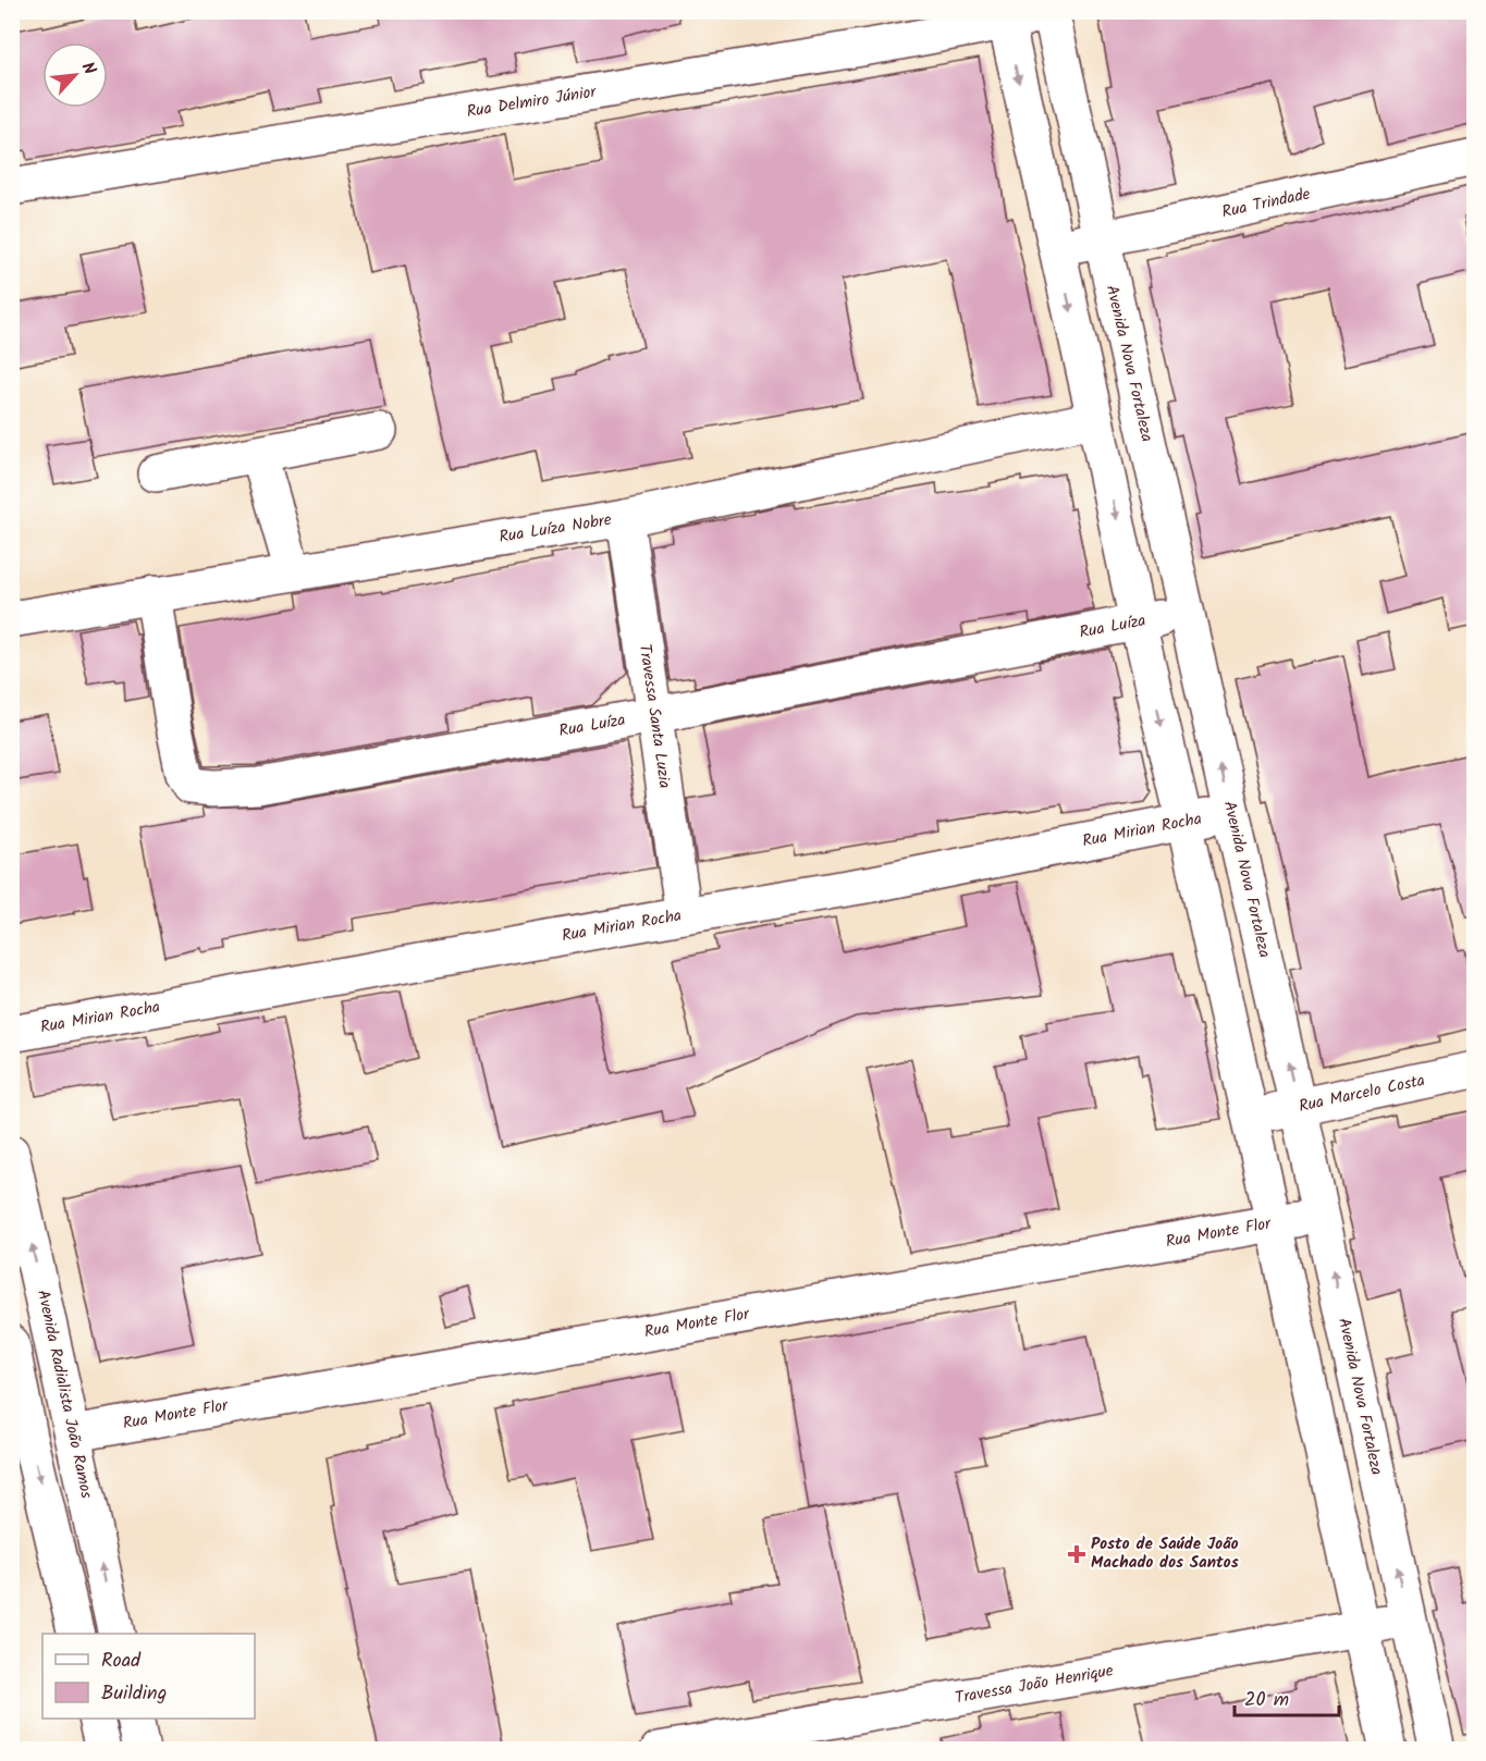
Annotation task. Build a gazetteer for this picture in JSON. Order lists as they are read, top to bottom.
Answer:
{
  "streets": {
    "street": [
      "Rua Delmiro Júnior",
      "Rua Trindade",
      "Avenida Nova Fortaleza",
      "Rua Luíza Nobre",
      "Rua Luíza",
      "Travessa Santa Luzia",
      "Rua Mirian Rocha",
      "Rua Marcelo Costa",
      "Rua Monte Flor",
      "Avenida Radialista João Ramos",
      "Travessa João Henrique"
    ]
  },
  "crossings": [
    ["Rua Delmiro Júnior", "Avenida Nova Fortaleza"],
    ["Rua Trindade", "Avenida Nova Fortaleza"],
    ["Avenida Nova Fortaleza", "Rua Luíza"],
    ["Avenida Nova Fortaleza", "Rua Mirian Rocha"],
    ["Avenida Nova Fortaleza", "Rua Marcelo Costa"],
    ["Avenida Nova Fortaleza", "Rua Monte Flor"],
    ["Avenida Nova Fortaleza", "Travessa João Henrique"],
    ["Rua Luíza Nobre", "Rua Luíza"],
    ["Rua Luíza Nobre", "Travessa Santa Luzia"],
    ["Rua Luíza", "Travessa Santa Luzia"],
    ["Travessa Santa Luzia", "Rua Mirian Rocha"],
    ["Rua Monte Flor", "Avenida Radialista João Ramos"]
  ],
  "places": {
    "health": ["Posto de Saúde João Machado dos Santos"]
  },
  "legend": ["Road", "Building"],
  "scale_bar": "20 m",
  "north": "top right"
}
